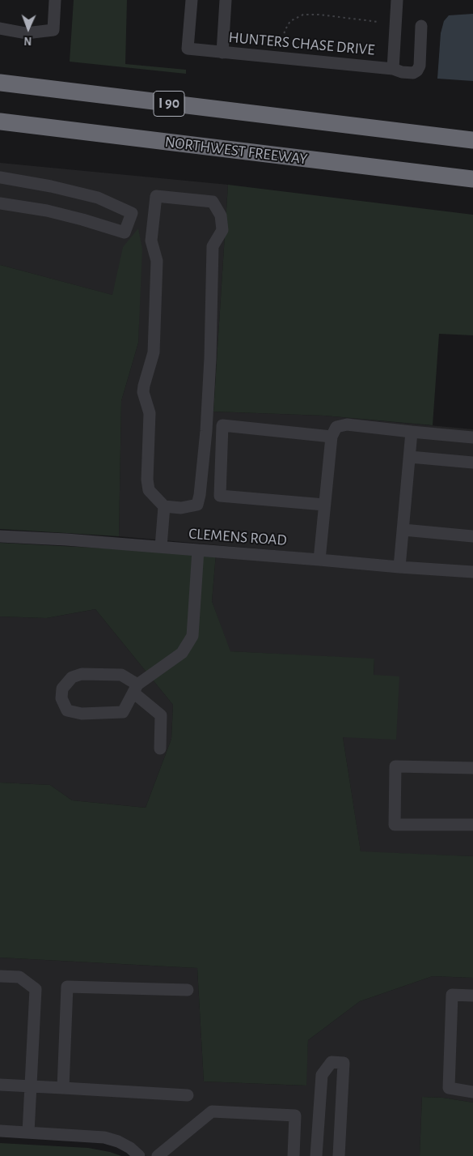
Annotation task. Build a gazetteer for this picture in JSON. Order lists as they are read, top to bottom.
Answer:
{
  "streets": {
    "highway": ["I 90", "NORTHWEST FREEWAY"],
    "street": ["HUNTERS CHASE DRIVE", "CLEMENS ROAD"]
  },
  "north": "bottom"
}
